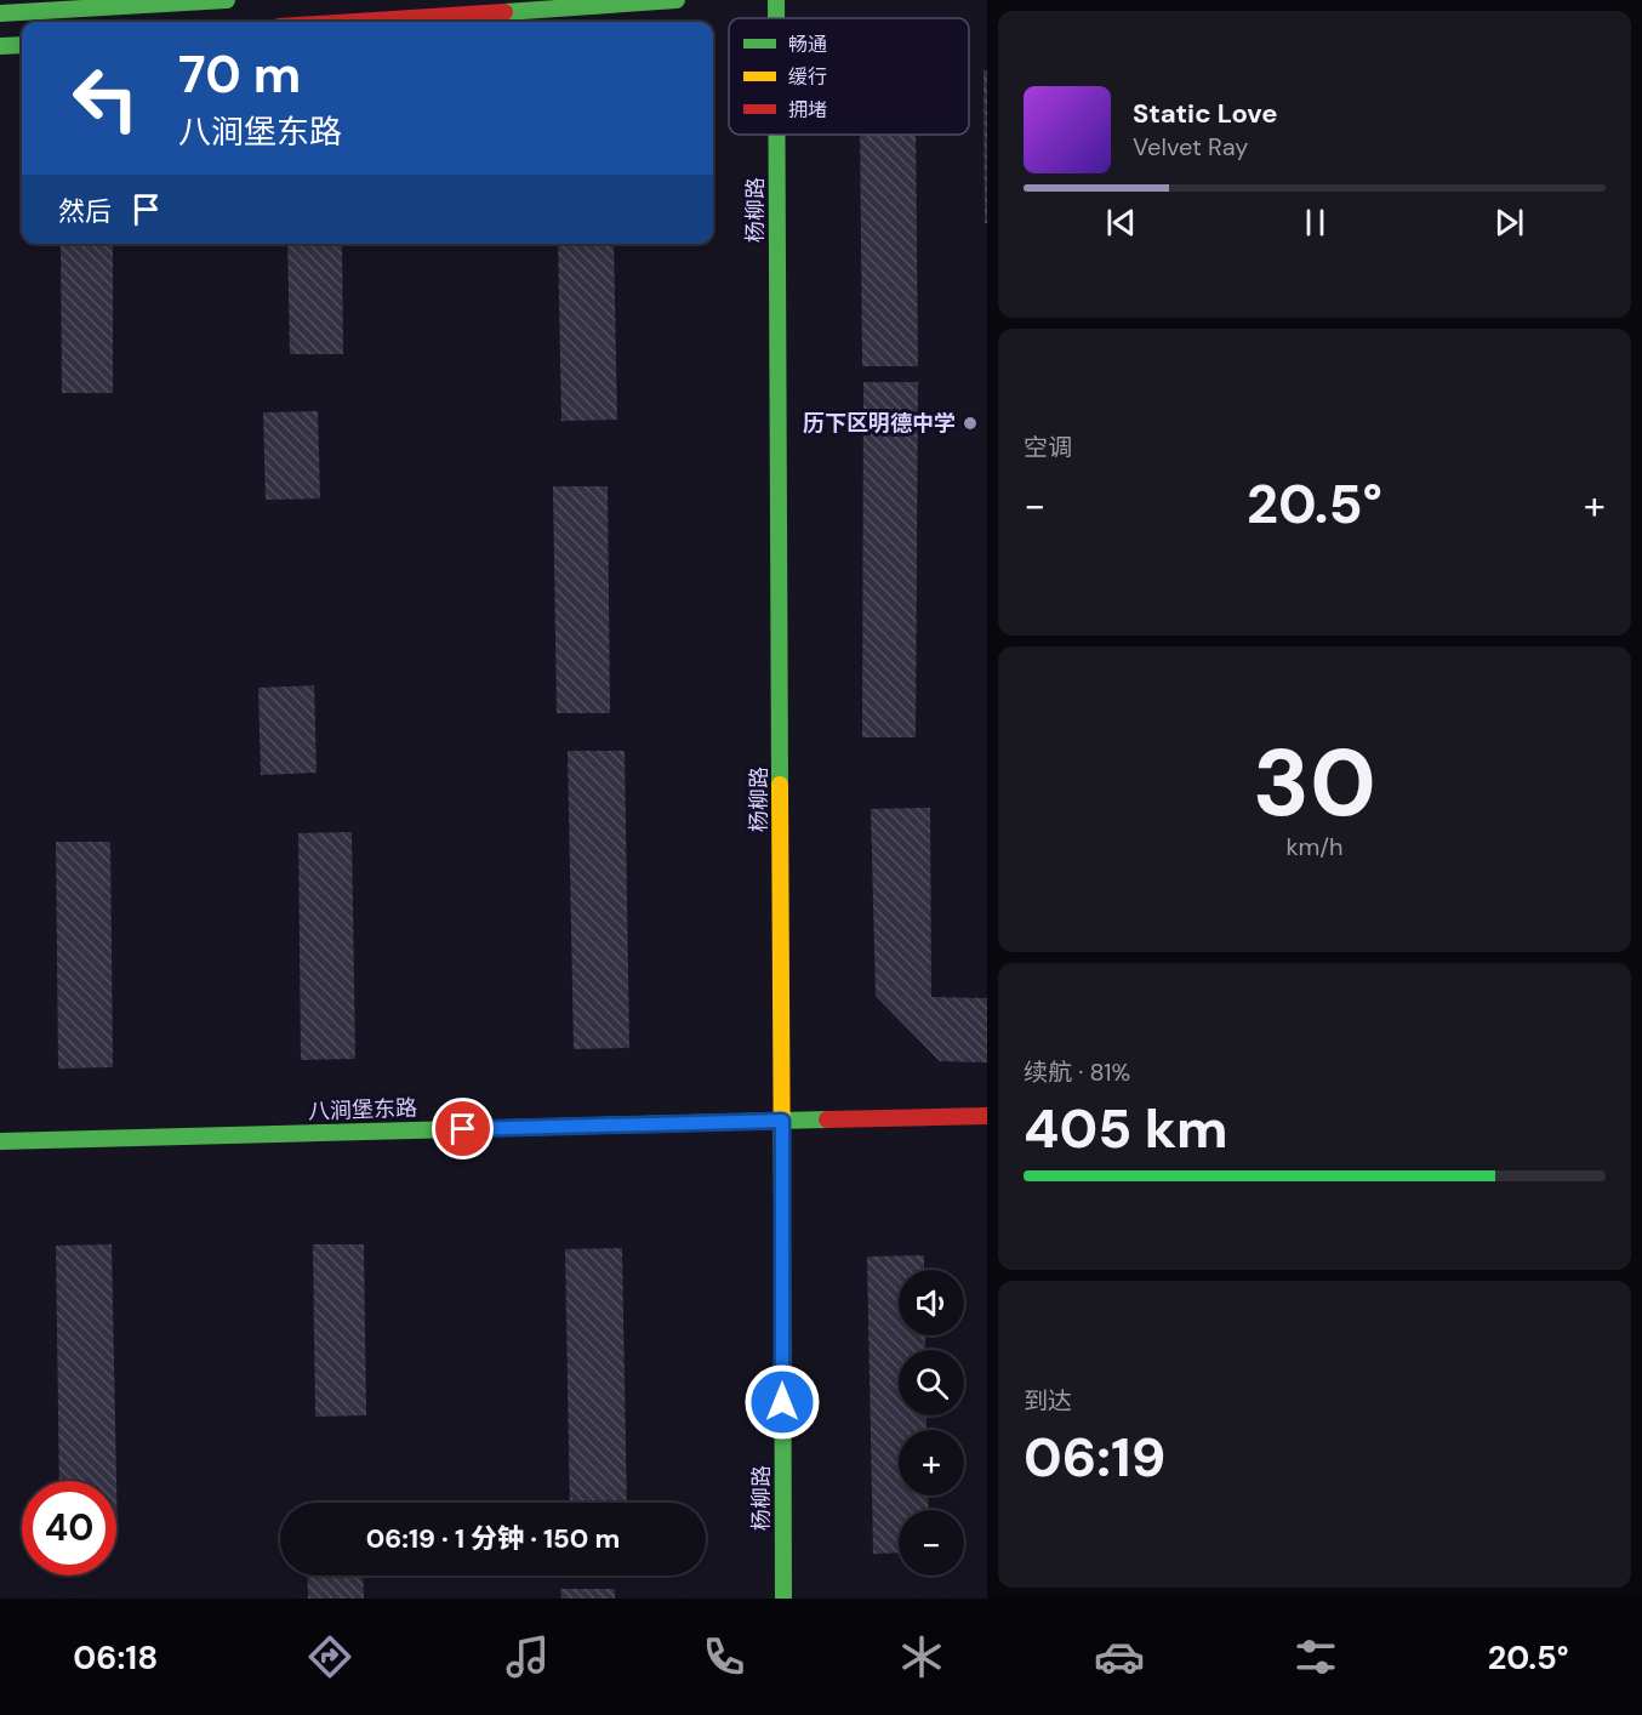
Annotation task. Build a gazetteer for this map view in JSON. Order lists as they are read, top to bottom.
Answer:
{
  "streets": {
    "street": ["杨柳路", "八涧堡东路"]
  },
  "crossings": [
    ["杨柳路", "八涧堡东路"]
  ],
  "places": ["历下区明德中学"],
  "legend": ["畅通", "缓行", "拥堵"],
  "page": {
    "turn": ["70 m", "八涧堡东路"],
    "song": ["Static Love", "Velvet Ray"],
    "then": "然后",
    "tile": [
      "空调",
      ["30", "km/h"],
      ["续航 · 81%", "405 km"],
      ["到达", "06:19"]
    ],
    "heat": ["−", "20.5°", "+"],
    "map_buttons": ["+", "−"],
    "limit": "40",
    "trip": "06:19 · 1 分钟 · 150 m",
    "tabs": ["06:18", "20.5°"]
  }
}
